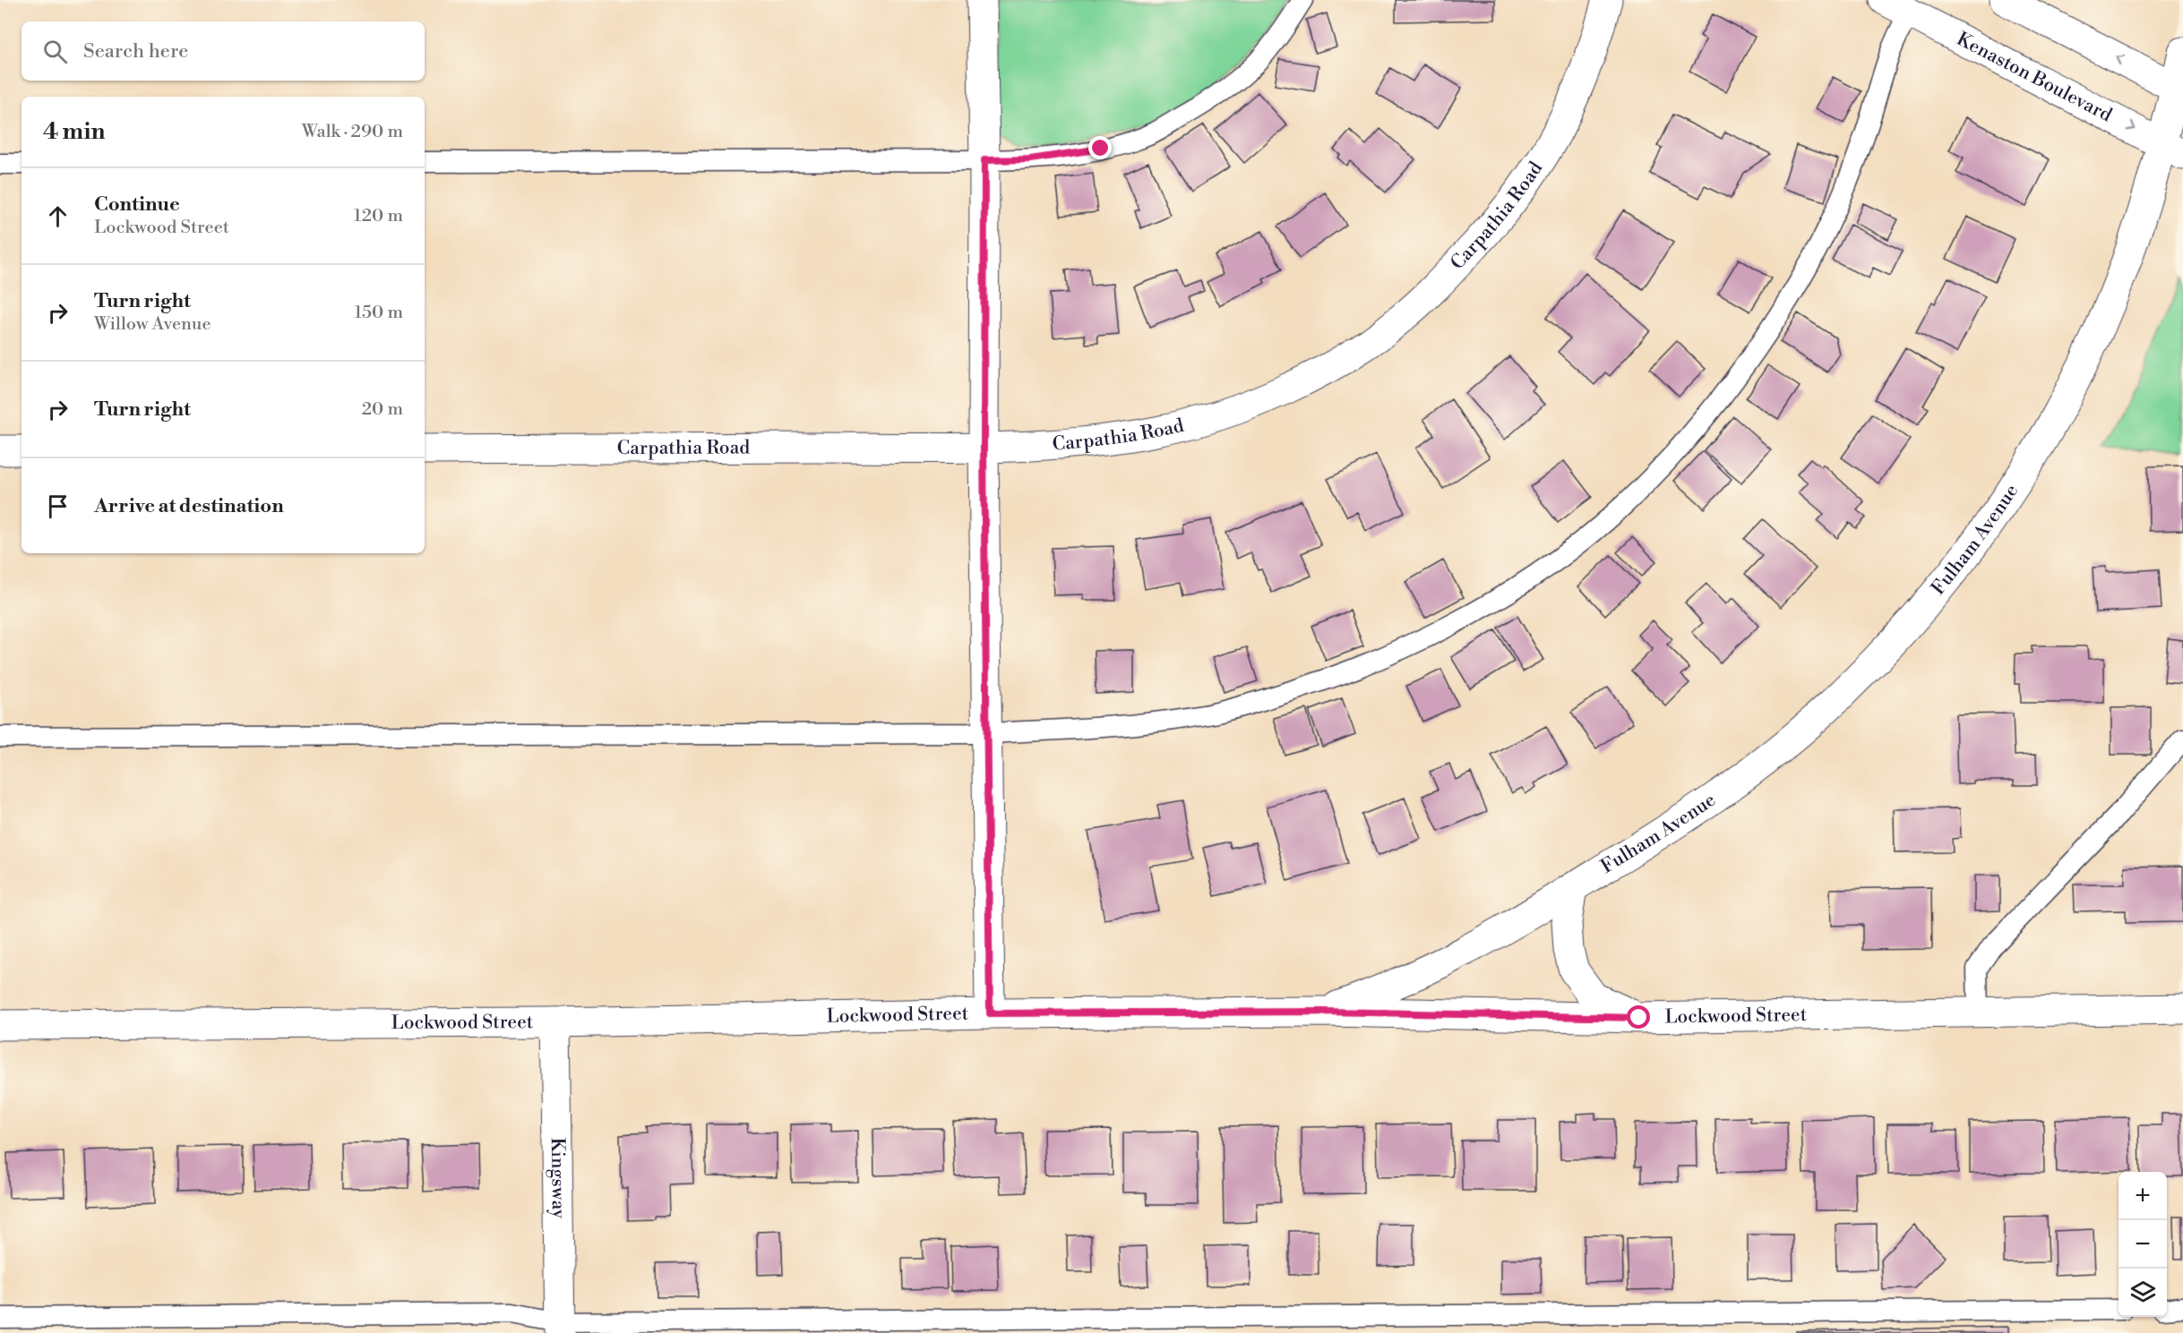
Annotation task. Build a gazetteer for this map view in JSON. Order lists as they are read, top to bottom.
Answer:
{
  "streets": {
    "street": [
      "Kenaston Boulevard",
      "Carpathia Road",
      "Fulham Avenue",
      "Lockwood Street",
      "Kingsway"
    ]
  },
  "crossings": [
    ["Kenaston Boulevard", "Fulham Avenue"],
    ["Fulham Avenue", "Lockwood Street"],
    ["Lockwood Street", "Kingsway"]
  ],
  "page": {
    "search": "Search here",
    "heading": ["4 min", "Walk · 290 m"],
    "list": [
      ["Continue", "Lockwood Street", "120 m"],
      ["Turn right", "Willow Avenue", "150 m"],
      ["Turn right", "20 m"],
      "Arrive at destination"
    ],
    "map_buttons": ["+", "−"]
  }
}
